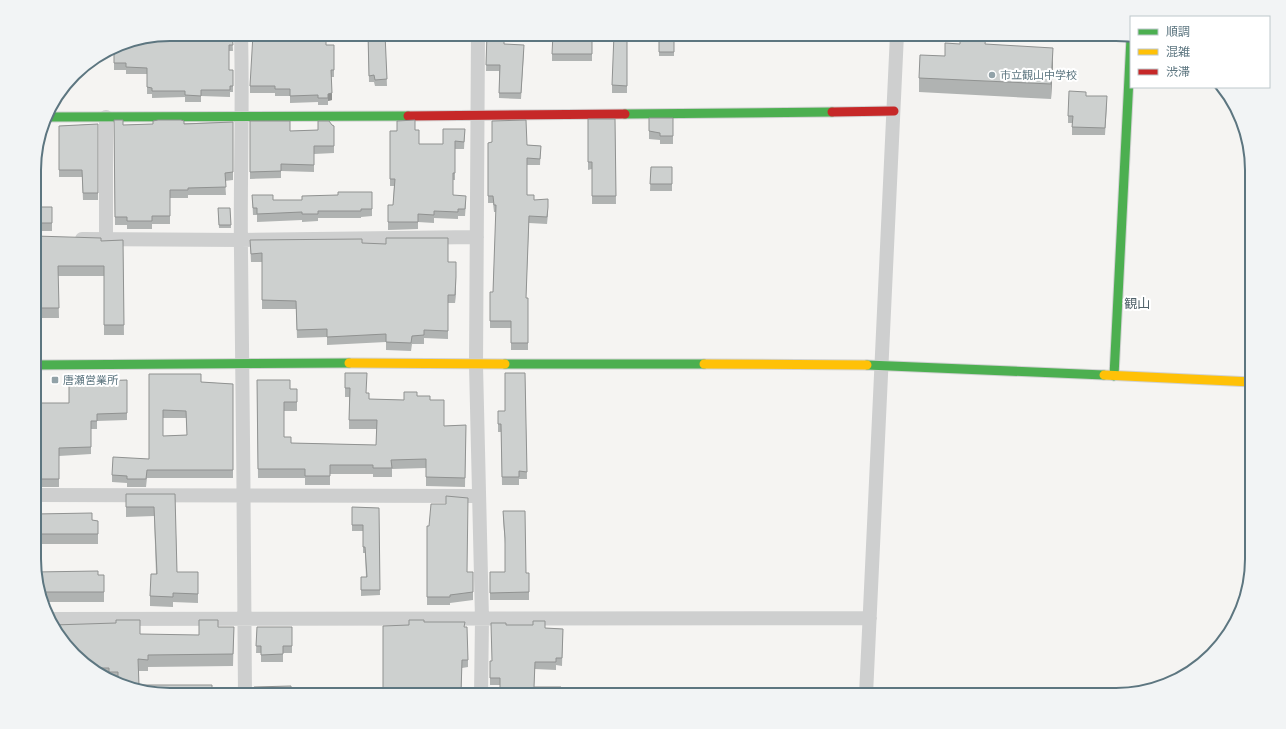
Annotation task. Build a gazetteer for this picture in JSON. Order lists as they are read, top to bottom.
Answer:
{
  "districts": ["観山"],
  "places": {
    "other": ["市立観山中学校"],
    "transit": ["唐瀬営業所"]
  },
  "legend": ["順調", "混雑", "渋滞"]
}
